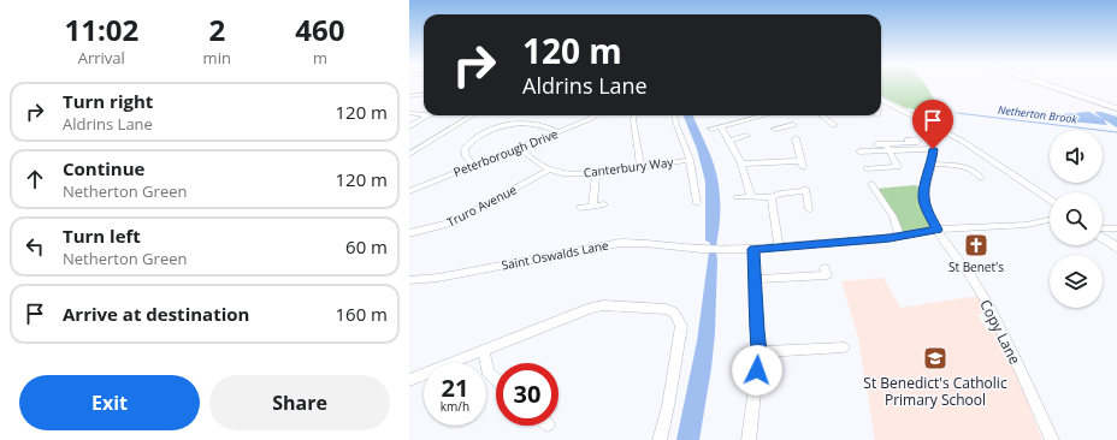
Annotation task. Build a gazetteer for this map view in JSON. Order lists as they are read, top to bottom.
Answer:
{
  "streets": {
    "street": [
      "Peterborough Drive",
      "Canterbury Way",
      "Truro Avenue",
      "Saint Oswalds Lane",
      "Copy Lane"
    ]
  },
  "crossings": [
    ["Peterborough Drive", "Canterbury Way"],
    ["Canterbury Way", "Truro Avenue"],
    ["Saint Oswalds Lane", "Copy Lane"]
  ],
  "water": ["Netherton Brook"],
  "places": {
    "church": ["St Benet's"],
    "school or university": ["St Benedict's Catholic Primary School"]
  },
  "page": {
    "eta": [
      "11:02",
      "Arrival",
      "2",
      "min",
      "460",
      "m"
    ],
    "turn": ["120 m", "Aldrins Lane"],
    "list": [
      {
        "name": "Turn right",
        "note": "Aldrins Lane",
        "value": "120 m"
      },
      {
        "name": "Continue",
        "note": "Netherton Green",
        "value": "120 m"
      },
      {
        "name": "Turn left",
        "note": "Netherton Green",
        "value": "60 m"
      },
      {
        "name": "Arrive at destination",
        "value": "160 m"
      }
    ],
    "speed": "21 km/h",
    "limit": "30",
    "buttons": ["Exit", "Share"]
  }
}
